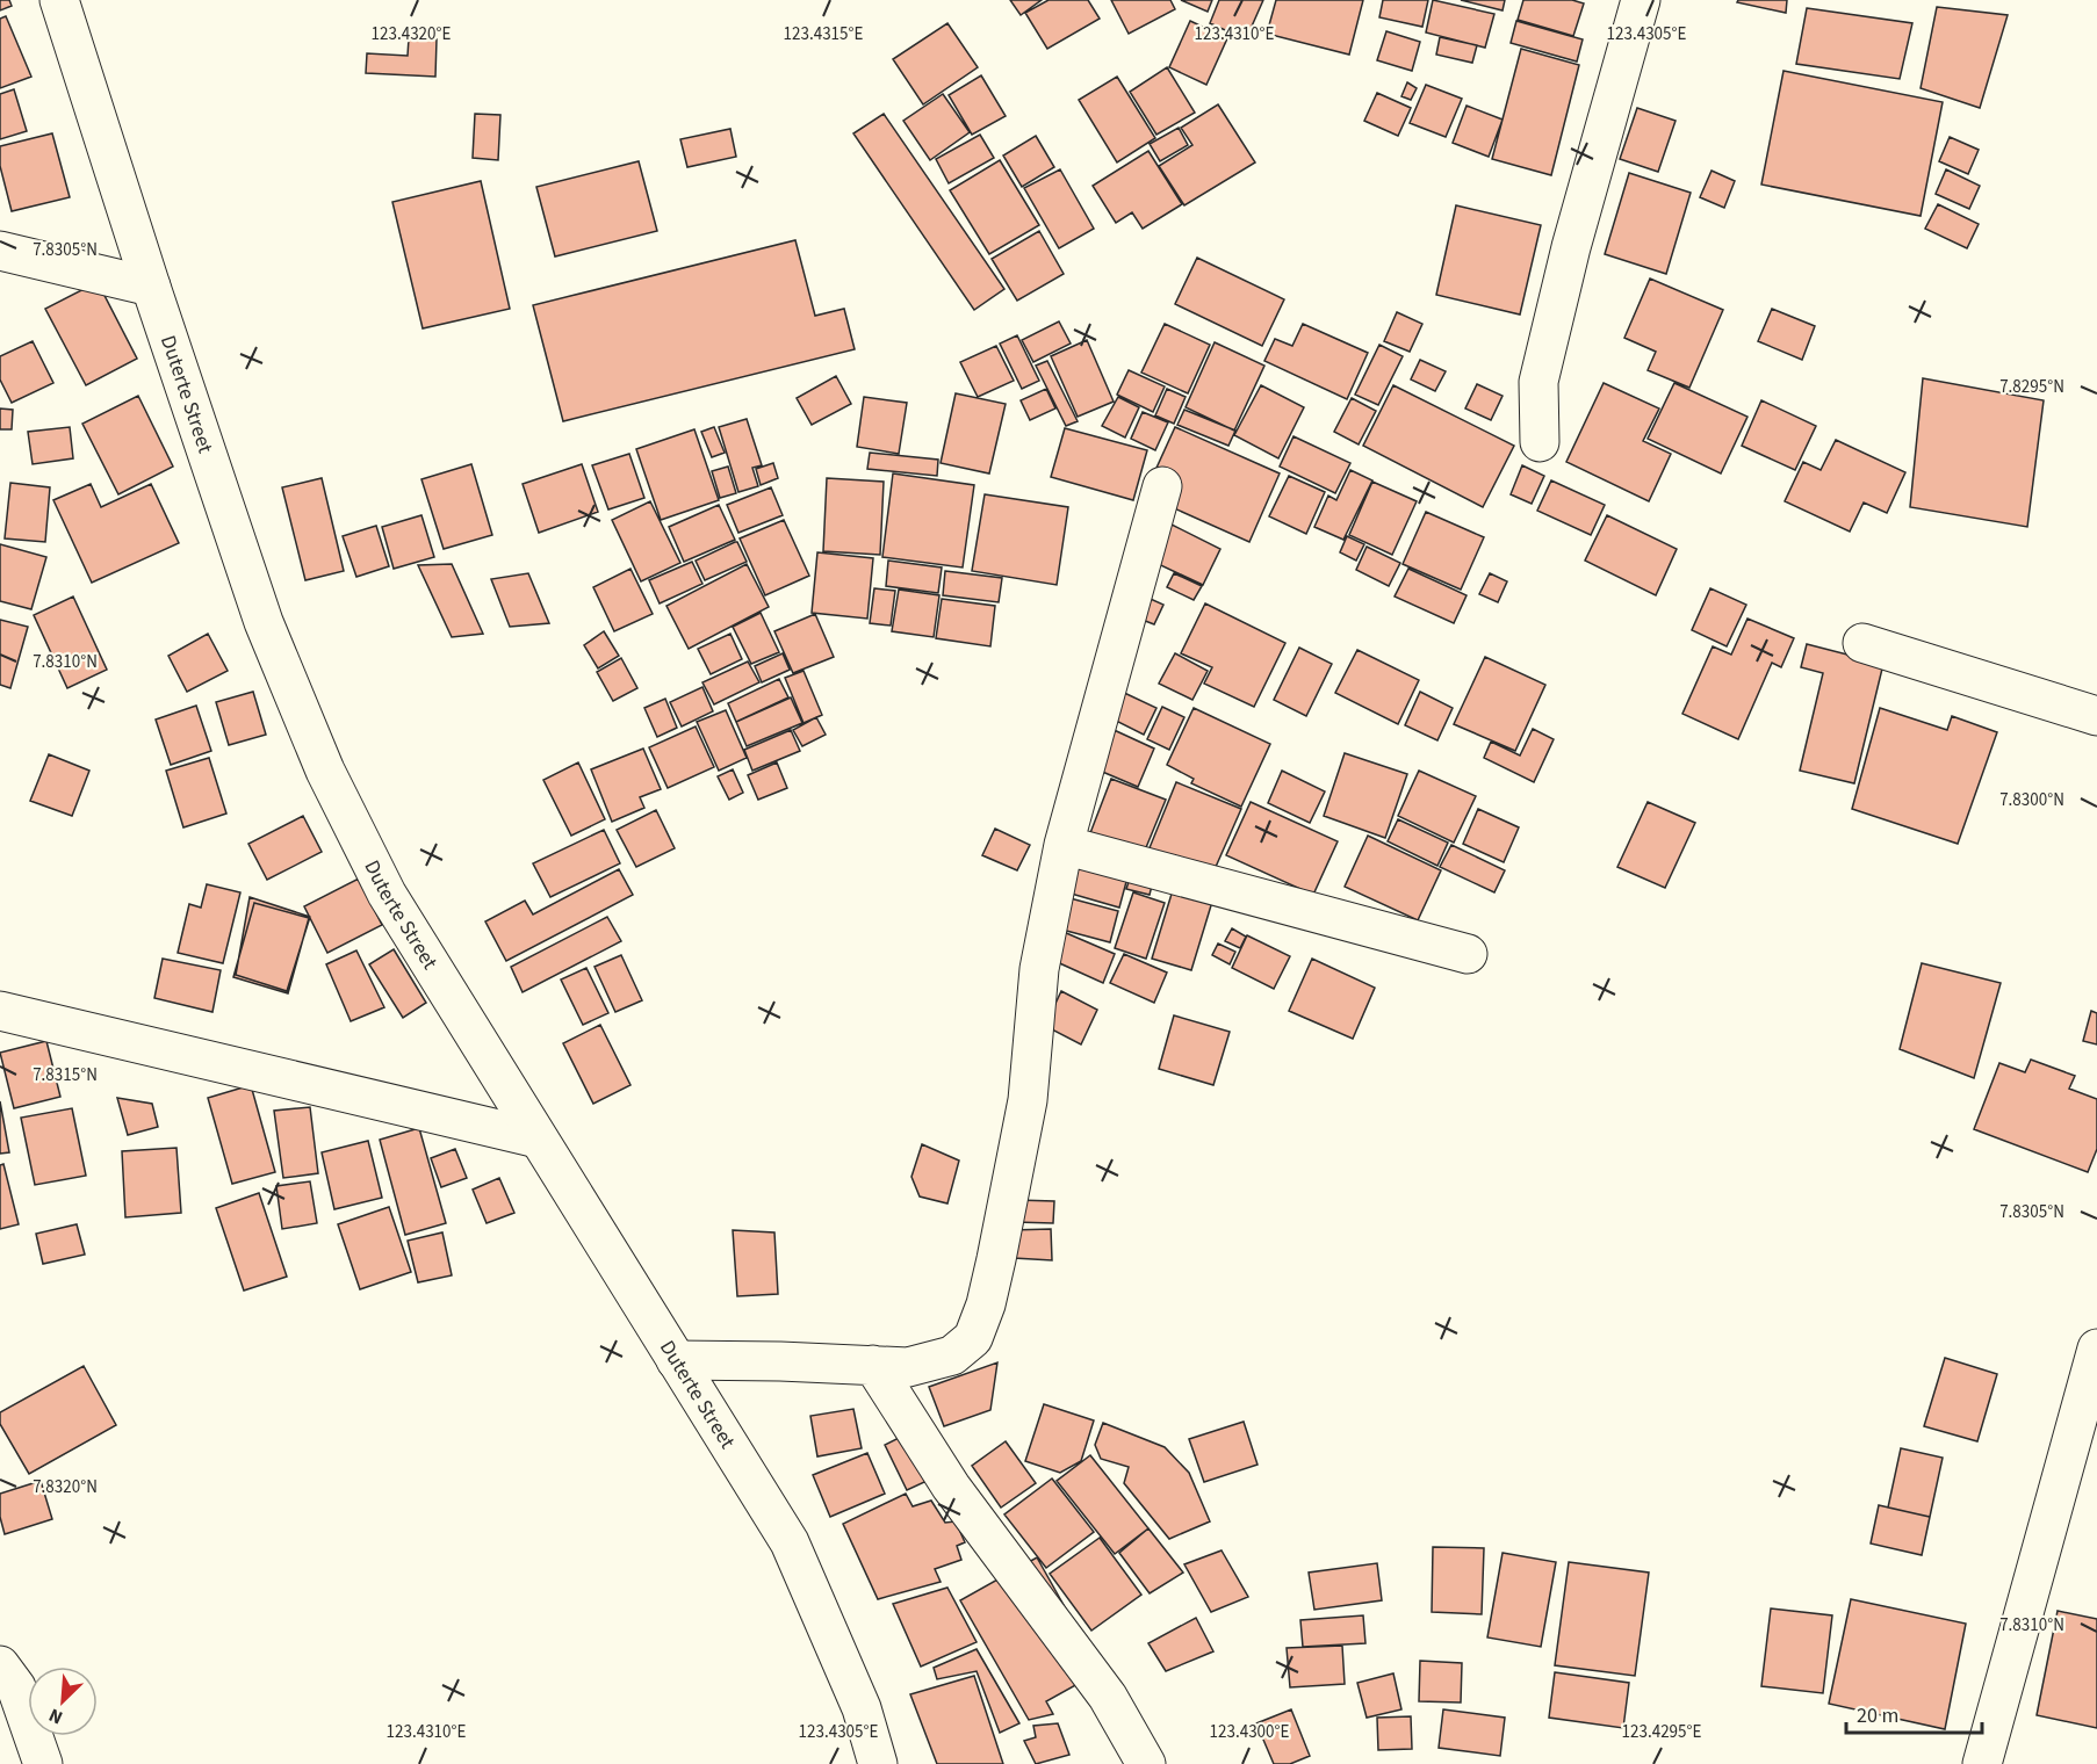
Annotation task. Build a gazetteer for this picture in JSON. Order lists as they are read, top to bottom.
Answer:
{
  "streets": {
    "street": ["Duterte Street"]
  },
  "scale_bar": "20 m",
  "north": "bottom left",
  "coordinates": [
    "123.4320°E",
    "123.4315°E",
    "123.4310°E",
    "123.4305°E",
    "7.8305°N",
    "7.8295°N",
    "7.8310°N",
    "7.8300°N",
    "7.8315°N",
    "7.8320°N",
    "123.4300°E",
    "123.4295°E"
  ]
}
